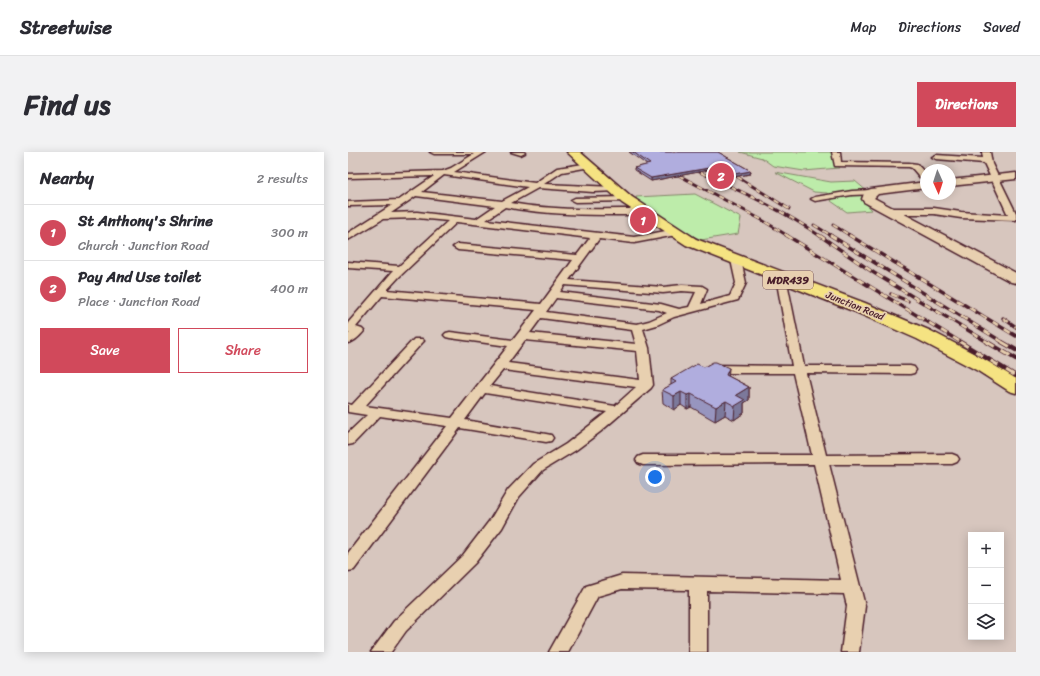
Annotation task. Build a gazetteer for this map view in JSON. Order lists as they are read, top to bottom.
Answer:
{
  "streets": {
    "main road": ["MDR439", "Junction Road"]
  },
  "north": "bottom",
  "page": {
    "header": "Streetwise",
    "nav": ["Map", "Directions", "Saved"],
    "title": "Find us",
    "buttons": [
      "Directions",
      ["Save", "Share"]
    ],
    "heading": ["Nearby", "2 results"],
    "pins": ["2", "1"],
    "list": [
      {
        "mark": "1",
        "name": "St Anthony's Shrine",
        "note": "Church · Junction Road",
        "value": "300 m"
      },
      {
        "mark": "2",
        "name": "Pay And Use toilet",
        "note": "Place · Junction Road",
        "value": "400 m"
      }
    ],
    "map_buttons": ["+", "−"]
  }
}
